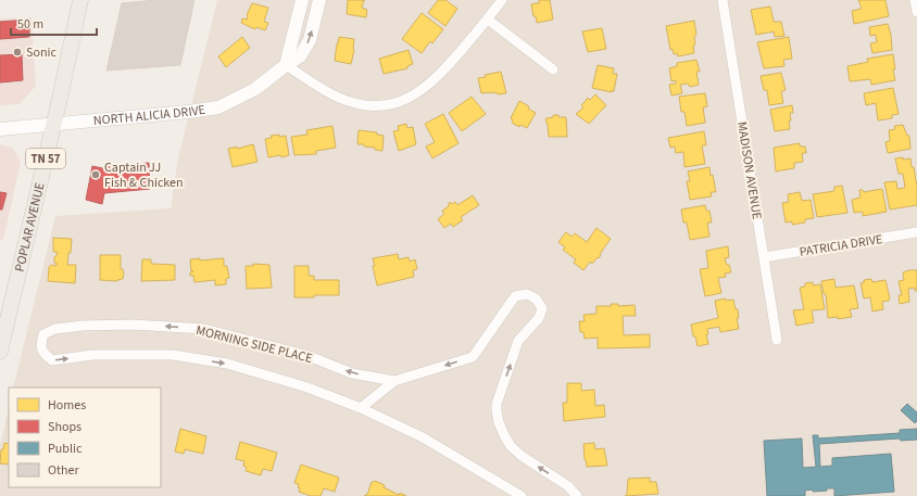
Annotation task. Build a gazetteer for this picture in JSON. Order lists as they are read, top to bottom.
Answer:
{
  "streets": {
    "main road": ["NORTH ALICIA DRIVE", "TN 57", "POPLAR AVENUE"],
    "street": ["MADISON AVENUE", "PATRICIA DRIVE", "MORNING SIDE PLACE"]
  },
  "crossings": [
    ["NORTH ALICIA DRIVE", "POPLAR AVENUE"],
    ["MADISON AVENUE", "PATRICIA DRIVE"]
  ],
  "places": ["Sonic", "Captain JJ Fish & Chicken"],
  "legend": [
    "Homes",
    "Shops",
    "Public",
    "Other"
  ],
  "scale_bar": "50 m"
}
